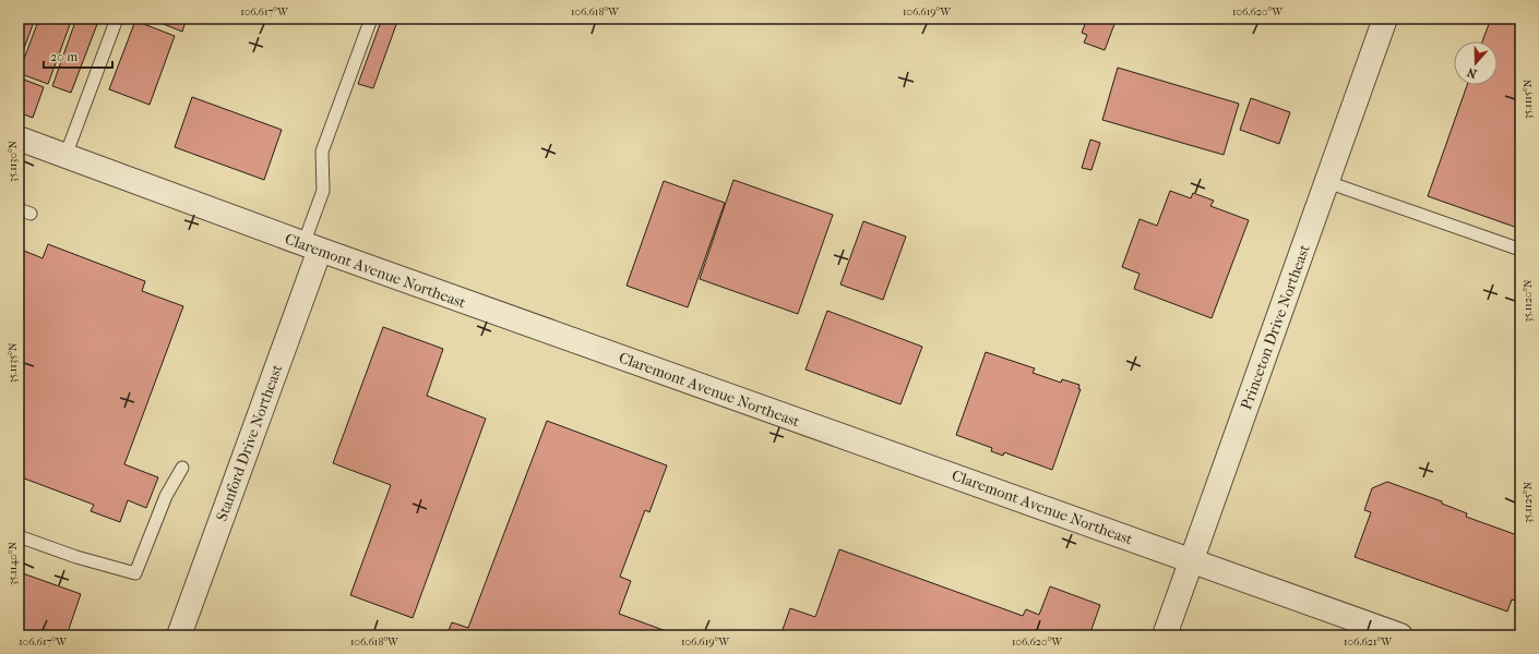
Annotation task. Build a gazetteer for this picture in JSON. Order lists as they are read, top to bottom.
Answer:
{
  "streets": {
    "street": ["Claremont Avenue Northeast", "Princeton Drive Northeast", "Stanford Drive Northeast"]
  },
  "crossings": [
    ["Claremont Avenue Northeast", "Princeton Drive Northeast"],
    ["Claremont Avenue Northeast", "Stanford Drive Northeast"]
  ],
  "scale_bar": "20 m",
  "north": "bottom",
  "coordinates": [
    "106.617°W",
    "106.618°W",
    "106.619°W",
    "106.620°W",
    "35.1115°N",
    "35.1130°N",
    "35.1120°N",
    "35.1135°N",
    "35.1125°N",
    "35.1140°N",
    "106.621°W"
  ]
}
